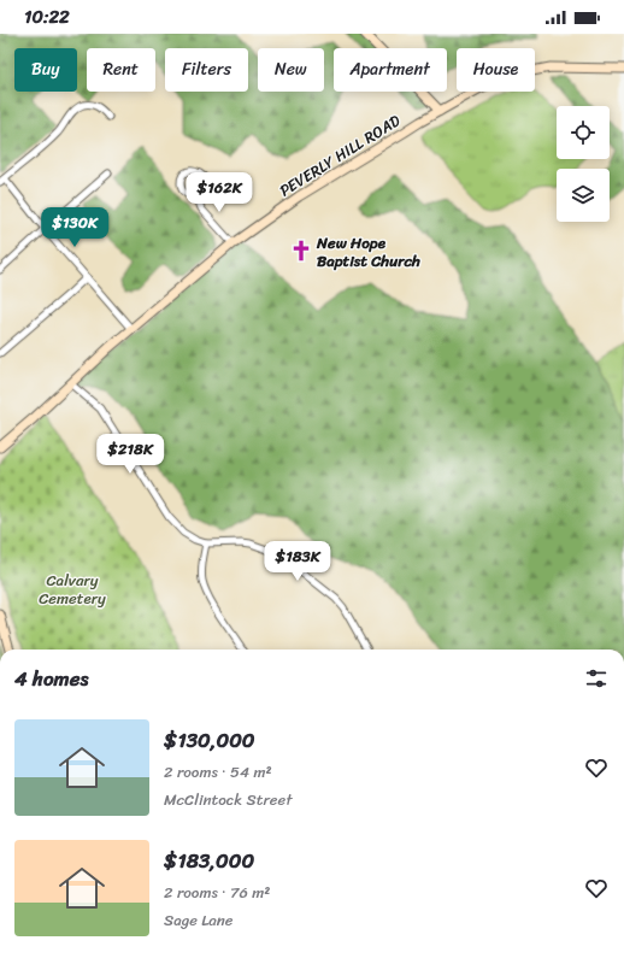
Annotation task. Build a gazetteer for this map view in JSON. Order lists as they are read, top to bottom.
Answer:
{
  "streets": {
    "street": ["PEVERLY HILL ROAD"]
  },
  "parks": ["Calvary Cemetery"],
  "places": {
    "church": ["New Hope Baptist Church"]
  },
  "page": {
    "status": "10:22",
    "chip": [
      "Buy",
      "Rent",
      "Filters",
      "New",
      "Apartment",
      "House"
    ],
    "price": [
      "$162K",
      "$130K",
      "$218K",
      "$183K"
    ],
    "heading": "4 homes",
    "list": [
      {
        "name": "$130,000",
        "note": "2 rooms · 54 m² · McClintock Street"
      },
      {
        "name": "$183,000",
        "note": "2 rooms · 76 m² · Sage Lane"
      }
    ]
  }
}
